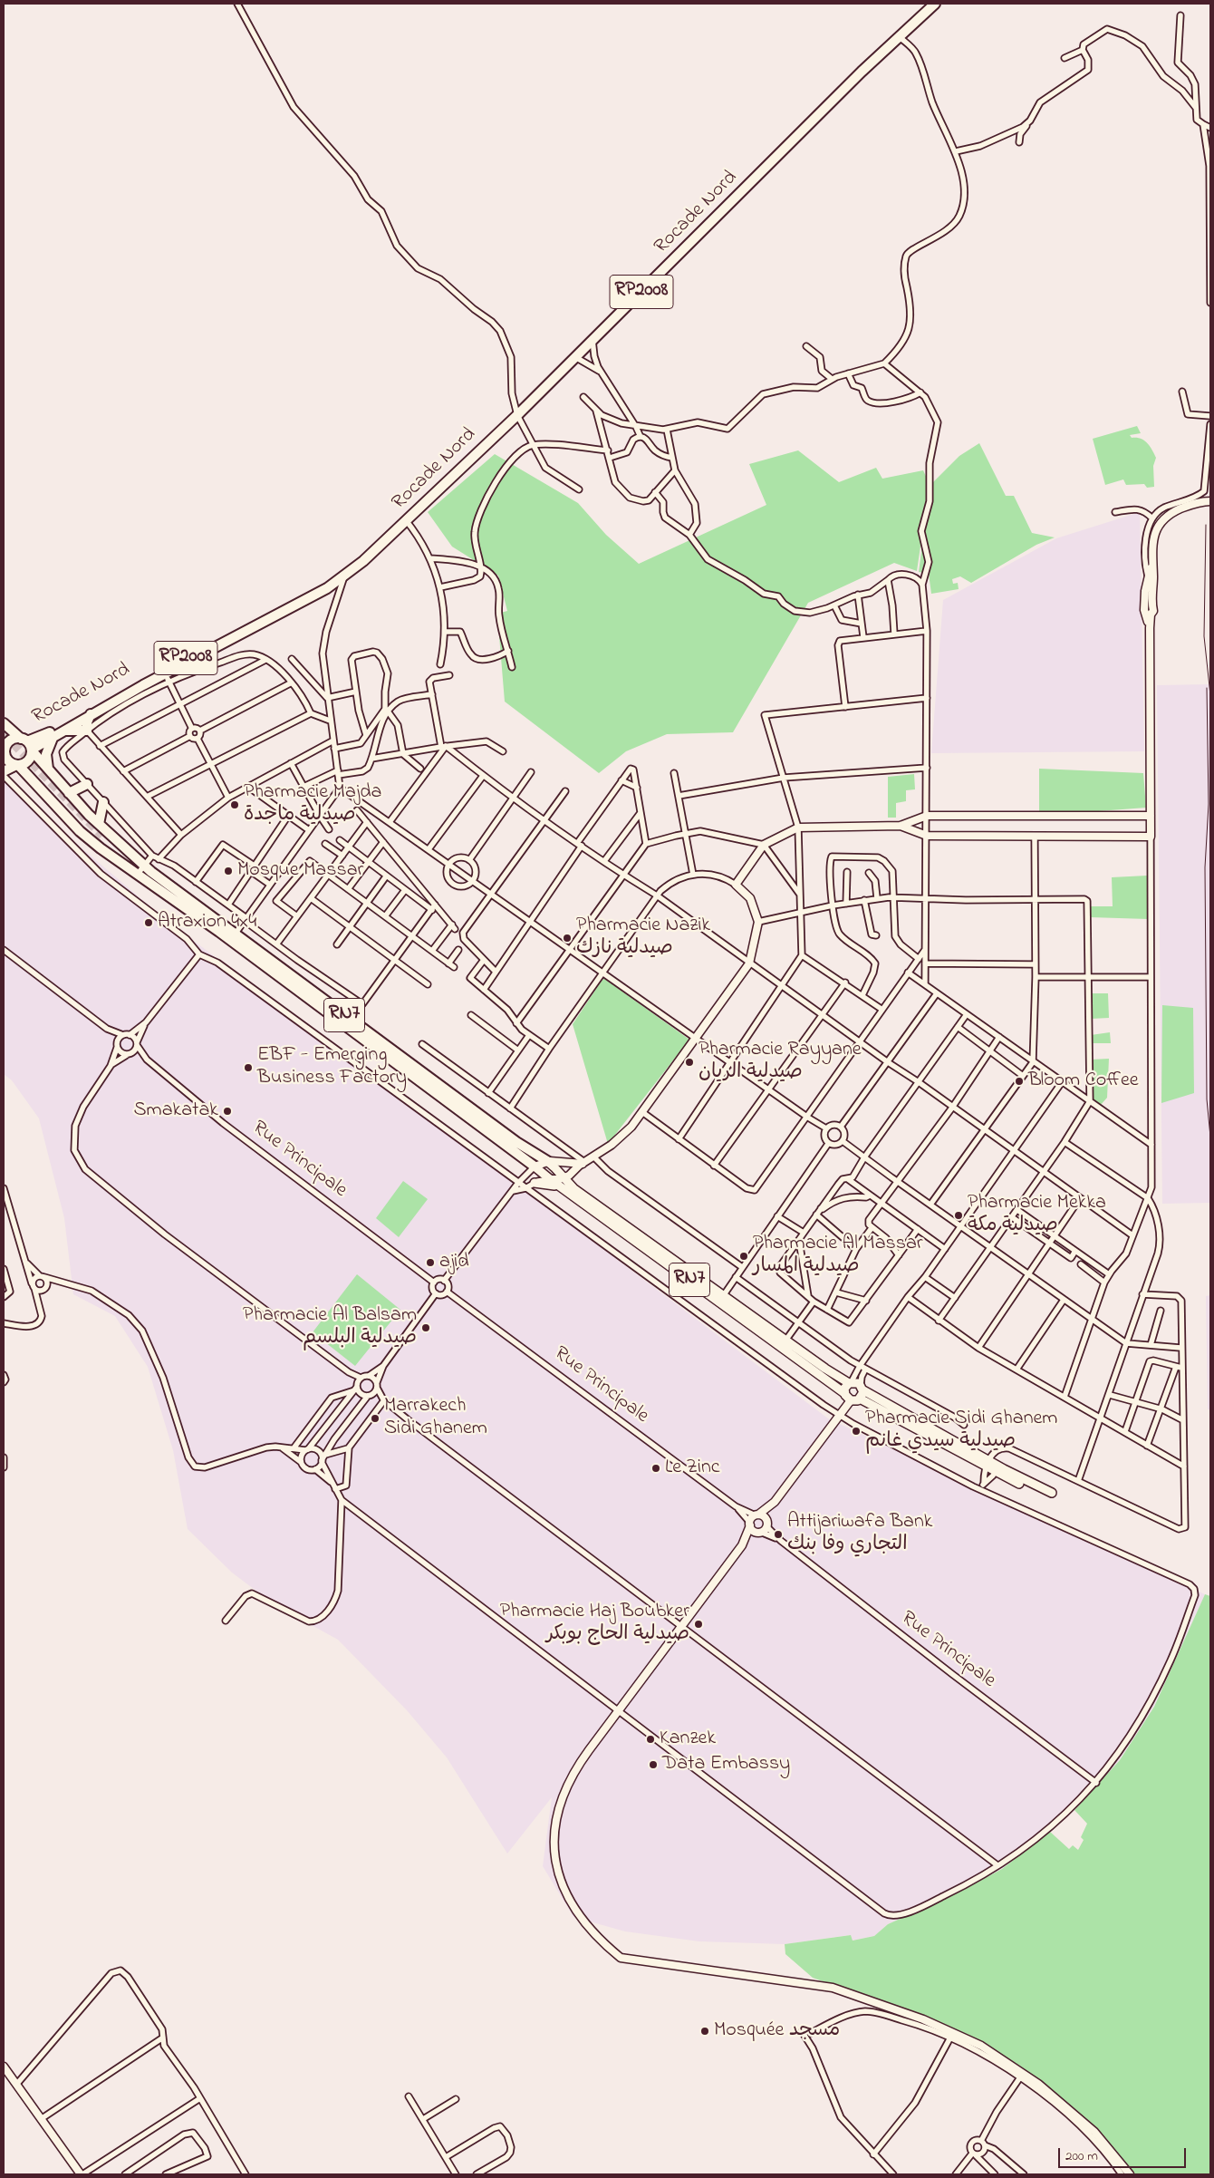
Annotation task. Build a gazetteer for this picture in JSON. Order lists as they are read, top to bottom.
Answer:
{
  "streets": {
    "highway": ["Rocade Nord", "RP2008", "RN7"],
    "street": ["Rue Principale"]
  },
  "places": [
    "Pharmacie Majda صيدلية ماجدة",
    "Mosque Massar",
    "Atraxion 4x4",
    "Pharmacie Nazik صيدلية نازك",
    "Pharmacie Rayyane صيدلية الريان",
    "EBF - Emerging Business Factory",
    "Bloom Coffee",
    "Smakatak",
    "Pharmacie Mekka صيدلية مكة",
    "Pharmacie Al Massar صيدلية المسار",
    "ajid",
    "Pharmacie Al Balsam صيدلية البلسم",
    "Marrakech Sidi Ghanem",
    "Pharmacie Sidi Ghanem صيدلية سيدي غانم",
    "Le Zinc",
    "Attijariwafa Bank التجاري وفا بنك",
    "Pharmacie Haj Boubker صيدلية الحاج بوبكر",
    "Kanzek",
    "Data Embassy",
    "Mosquée مسجد"
  ],
  "scale_bar": "200 m"
}
